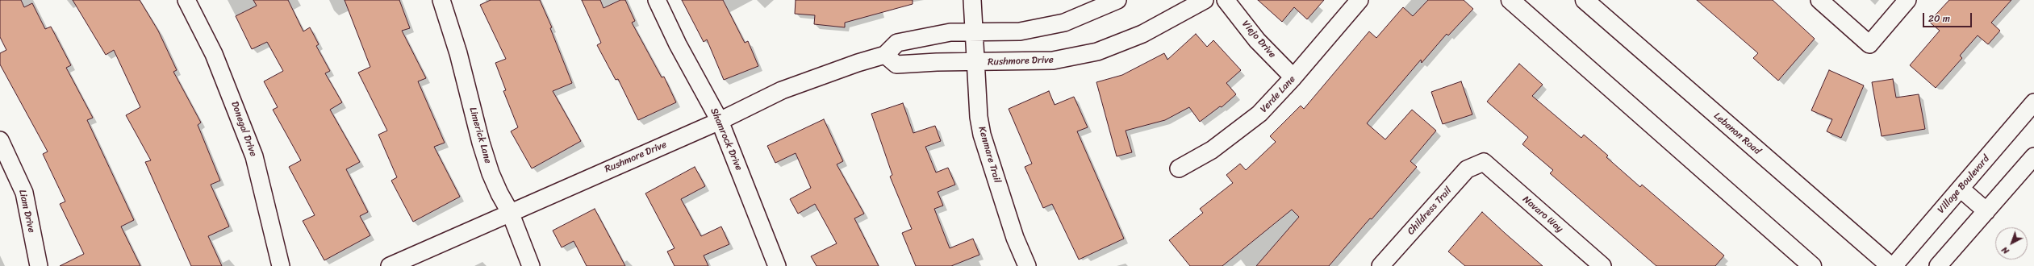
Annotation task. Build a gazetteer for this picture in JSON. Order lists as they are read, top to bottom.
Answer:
{
  "streets": {
    "main road": ["Lebanon Road"],
    "street": [
      "Viejo Drive",
      "Rushmore Drive",
      "Verde Lane",
      "Donegal Drive",
      "Limerick Lane",
      "Shamrock Drive",
      "Kenmare Trail",
      "Village Boulevard",
      "Liam Drive",
      "Childress Trail",
      "Navaro Way"
    ]
  },
  "crossings": [
    ["Viejo Drive", "Verde Lane"],
    ["Rushmore Drive", "Limerick Lane"],
    ["Rushmore Drive", "Shamrock Drive"],
    ["Rushmore Drive", "Kenmare Trail"],
    ["Childress Trail", "Navaro Way"]
  ],
  "scale_bar": "20 m",
  "north": "bottom left"
}
